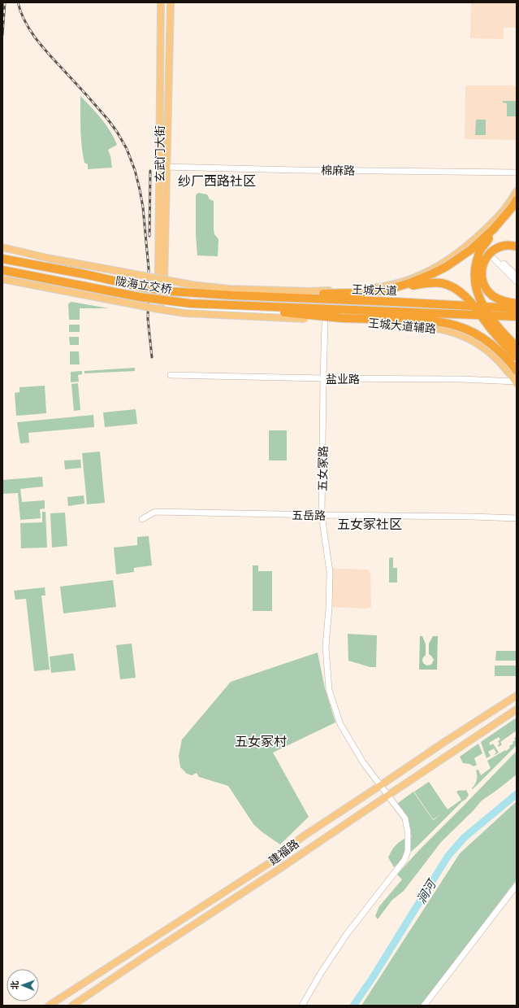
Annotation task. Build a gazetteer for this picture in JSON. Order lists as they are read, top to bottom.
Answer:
{
  "streets": {
    "highway": ["陇海立交桥", "王城大道"],
    "main road": ["玄武门大街", "王城大道辅路", "建福路"],
    "street": [
      "棉麻路",
      "盐业路",
      "五女冢路",
      "五岳路"
    ]
  },
  "crossings": [
    ["玄武门大街", "棉麻路"],
    ["陇海立交桥", "王城大道"],
    ["王城大道辅路", "盐业路"],
    ["王城大道辅路", "五女冢路"],
    ["盐业路", "五女冢路"],
    ["五女冢路", "五岳路"],
    ["五女冢路", "建福路"]
  ],
  "districts": ["纱厂西路社区", "五女冢社区", "五女冢村"],
  "water": ["涧河"],
  "north": "left"
}
